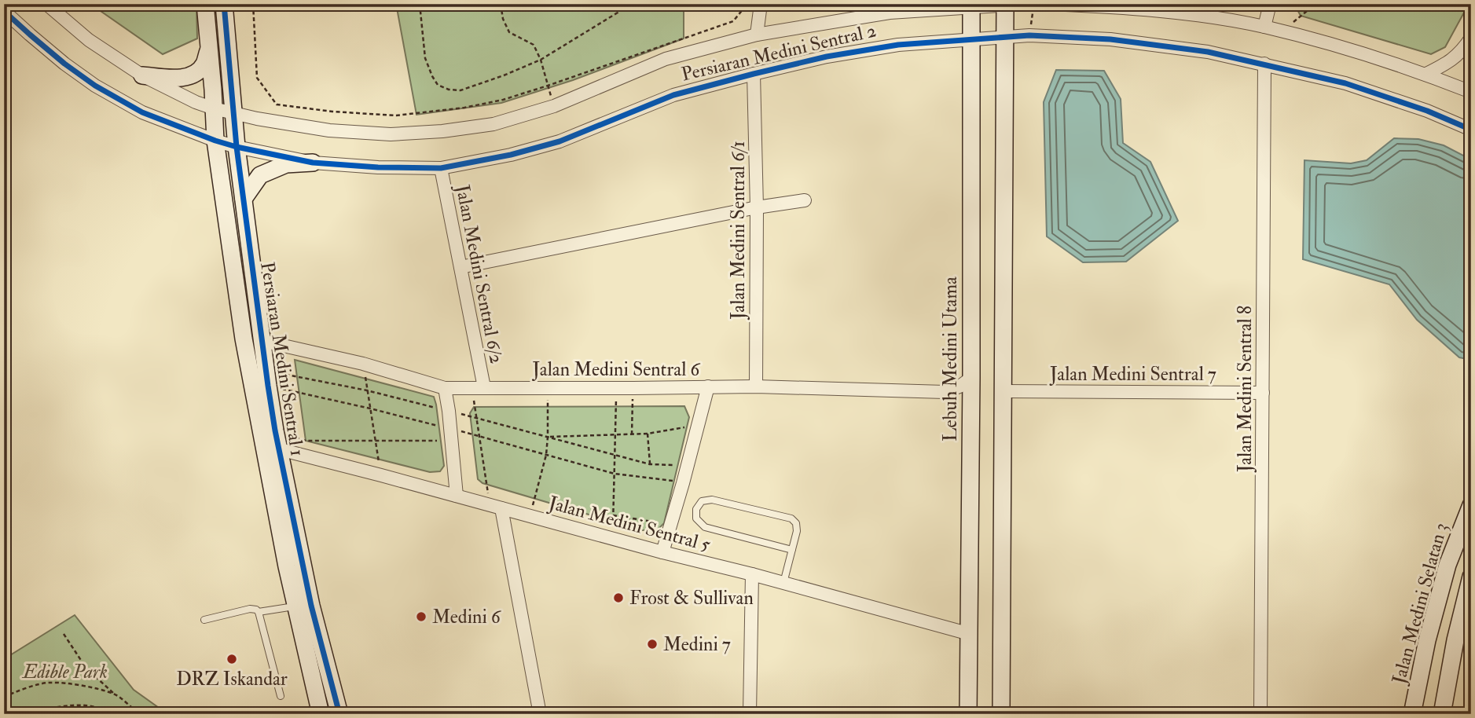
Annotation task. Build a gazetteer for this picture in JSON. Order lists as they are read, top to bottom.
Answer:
{
  "streets": {
    "street": [
      "Persiaran Medini Sentral 2",
      "Jalan Medini Sentral 6/1",
      "Jalan Medini Sentral 6/2",
      "Persiaran Medini Sentral 1",
      "Lebuh Medini Utama",
      "Jalan Medini Sentral 6",
      "Jalan Medini Sentral 7",
      "Jalan Medini Sentral 8",
      "Jalan Medini Sentral 5",
      "Jalan Medini Selatan 3"
    ]
  },
  "crossings": [
    ["Persiaran Medini Sentral 2", "Jalan Medini Sentral 6/1"],
    ["Persiaran Medini Sentral 2", "Jalan Medini Sentral 6/2"],
    ["Persiaran Medini Sentral 2", "Persiaran Medini Sentral 1"],
    ["Persiaran Medini Sentral 2", "Lebuh Medini Utama"],
    ["Persiaran Medini Sentral 2", "Jalan Medini Sentral 8"],
    ["Jalan Medini Sentral 6/1", "Jalan Medini Sentral 6"],
    ["Jalan Medini Sentral 6/2", "Jalan Medini Sentral 6"],
    ["Persiaran Medini Sentral 1", "Jalan Medini Sentral 6"],
    ["Persiaran Medini Sentral 1", "Jalan Medini Sentral 5"],
    ["Lebuh Medini Utama", "Jalan Medini Sentral 6"],
    ["Lebuh Medini Utama", "Jalan Medini Sentral 5"],
    ["Jalan Medini Sentral 7", "Jalan Medini Sentral 8"]
  ],
  "parks": ["Edible Park"],
  "places": [
    "Frost & Sullivan",
    "Medini 6",
    "Medini 7",
    "DRZ Iskandar"
  ]
}
